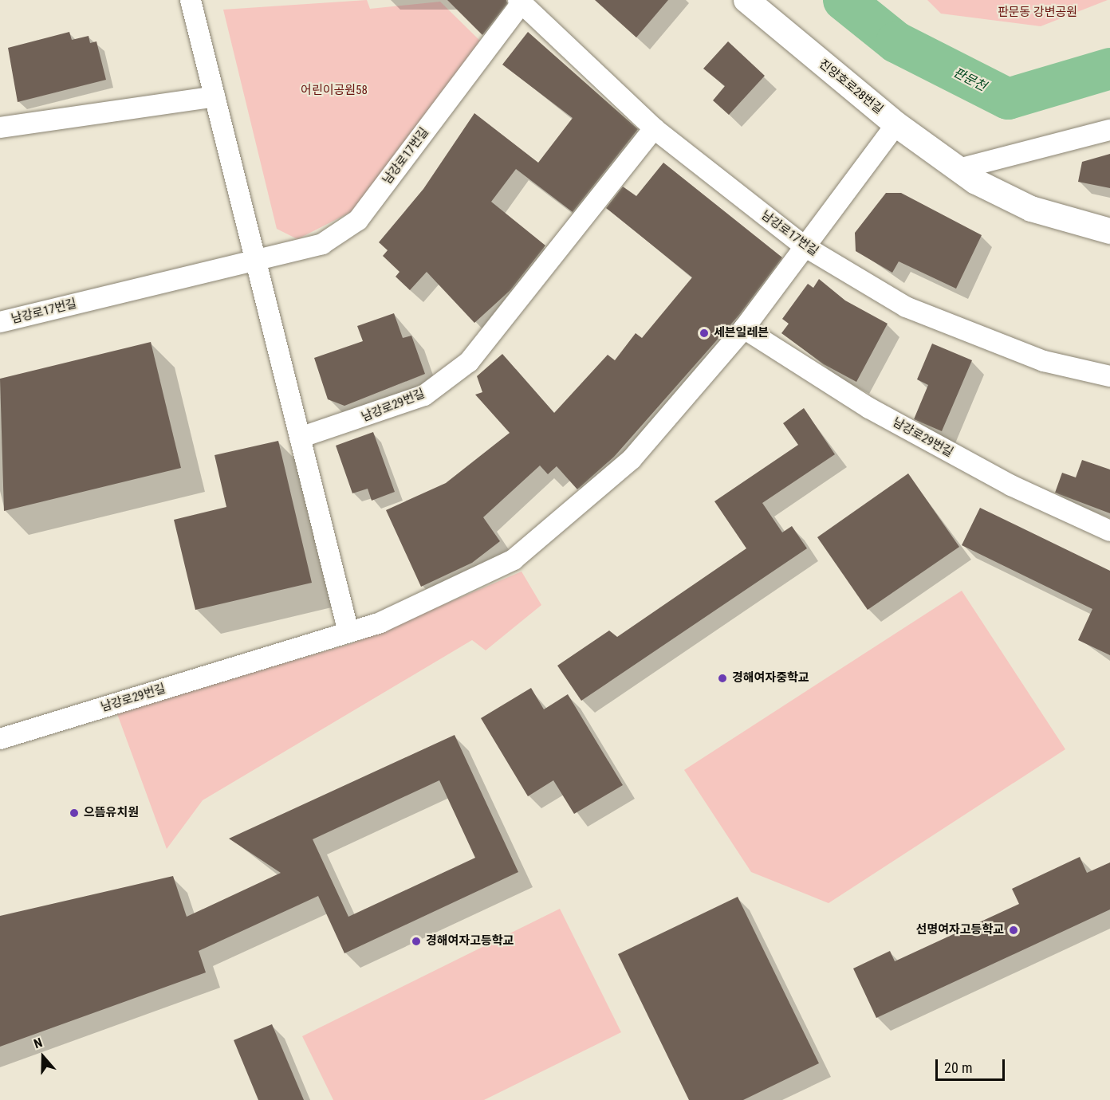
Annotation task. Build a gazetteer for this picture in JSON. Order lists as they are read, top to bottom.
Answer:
{
  "streets": {
    "street": ["진양호로28번길", "남강로17번길", "남강로29번길"]
  },
  "crossings": [
    ["진양호로28번길", "남강로29번길"],
    ["남강로17번길", "남강로29번길"]
  ],
  "water": ["판문천"],
  "parks": ["판문동 강변공원", "어린이공원58"],
  "places": [
    "세븐일레븐",
    "경해여자중학교",
    "으뜸유치원",
    "선명여자고등학교",
    "경해여자고등학교"
  ],
  "scale_bar": "20 m",
  "north": "top"
}
